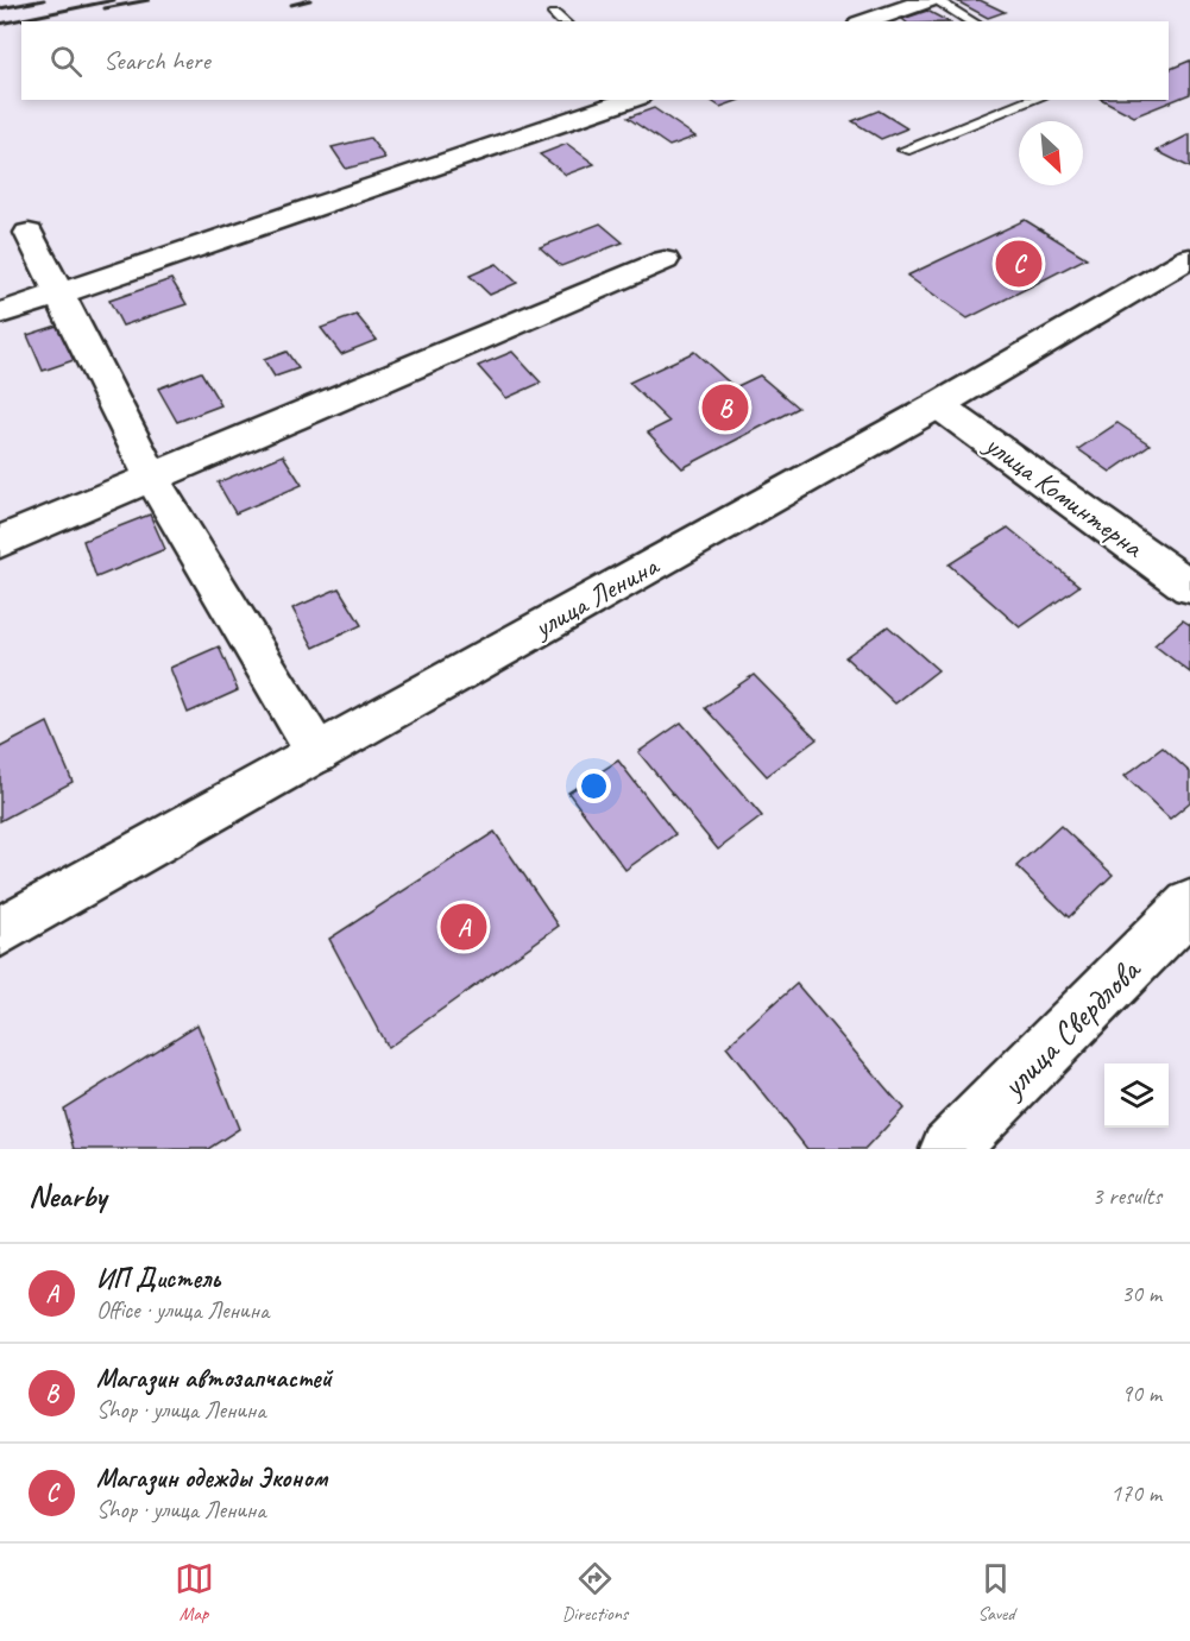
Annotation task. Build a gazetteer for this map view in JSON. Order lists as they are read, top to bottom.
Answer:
{
  "streets": {
    "street": ["улица Коминтерна", "улица Ленина", "улица Свердлова"]
  },
  "crossings": [
    ["улица Коминтерна", "улица Ленина"]
  ],
  "north": "bottom right",
  "page": {
    "search": "Search here",
    "pins": ["C", "B", "A"],
    "heading": ["Nearby", "3 results"],
    "list": [
      {
        "mark": "A",
        "name": "ИП Дистель",
        "note": "Office · улица Ленина",
        "value": "30 m"
      },
      {
        "mark": "B",
        "name": "Магазин автозапчастей",
        "note": "Shop · улица Ленина",
        "value": "90 m"
      },
      {
        "mark": "C",
        "name": "Магазин одежды Эконом",
        "note": "Shop · улица Ленина",
        "value": "170 m"
      }
    ],
    "nav": ["Map", "Directions", "Saved"]
  }
}
